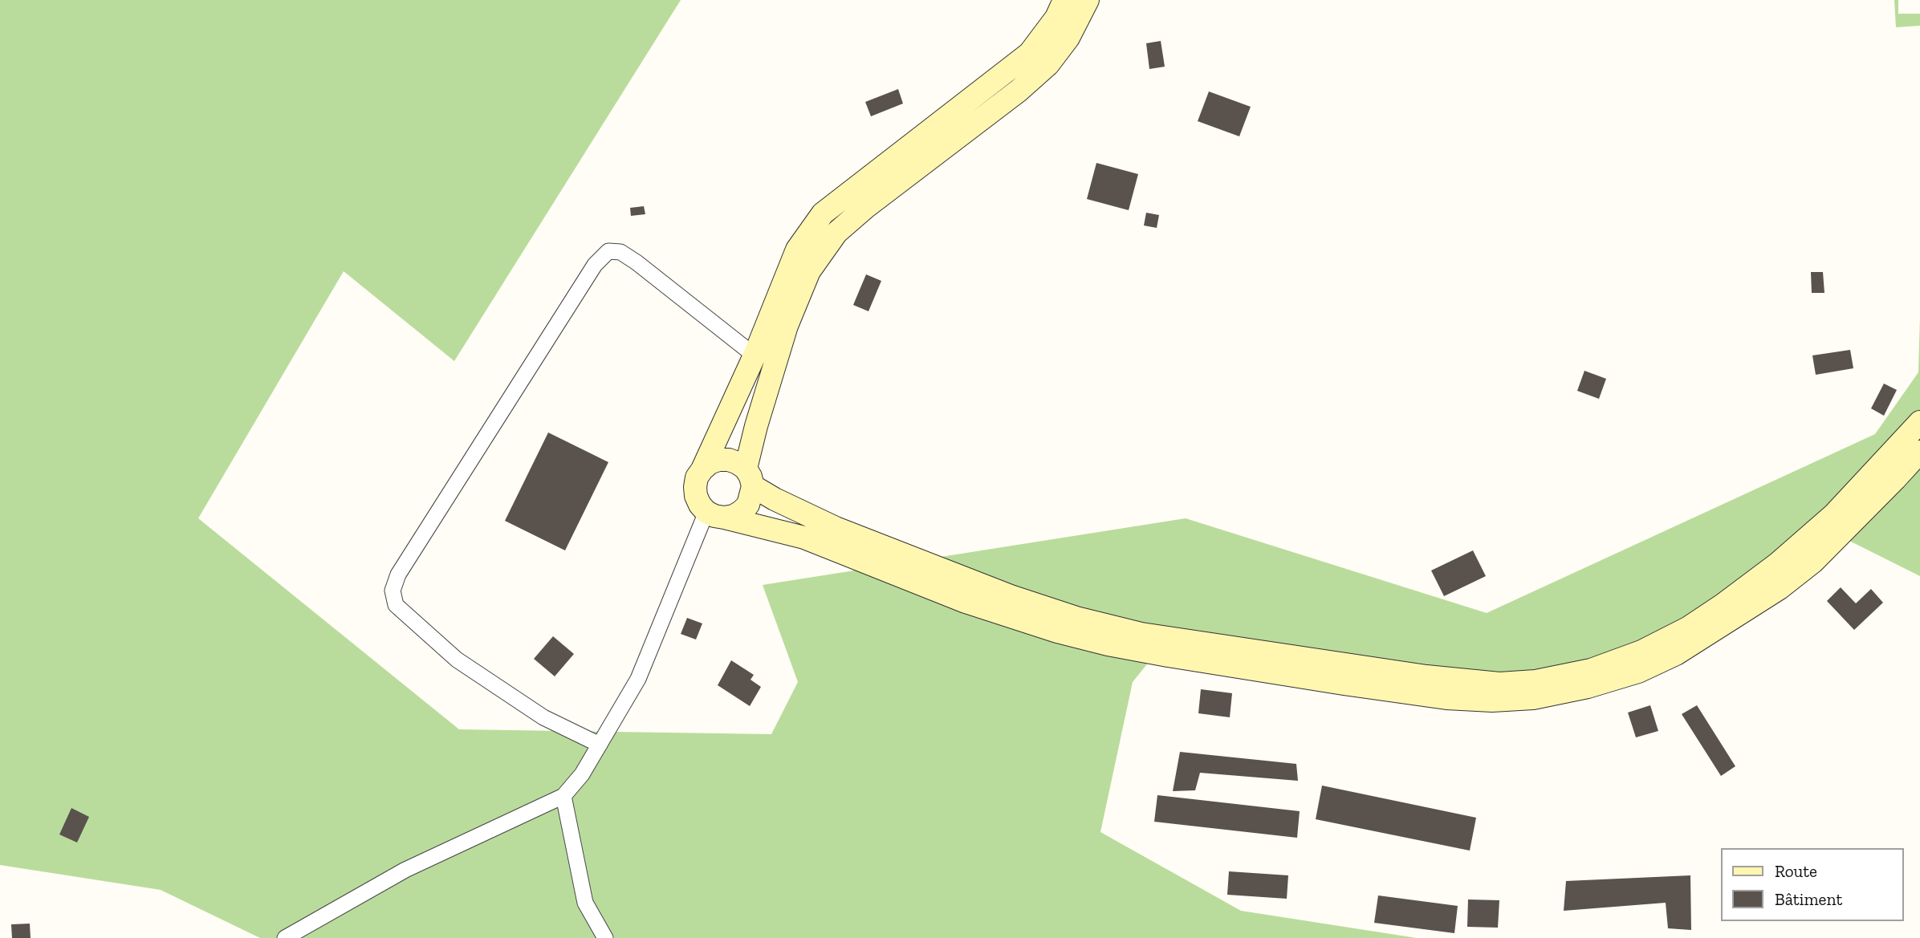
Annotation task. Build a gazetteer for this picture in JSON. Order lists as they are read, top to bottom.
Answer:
{
  "legend": ["Route", "Bâtiment"]
}
